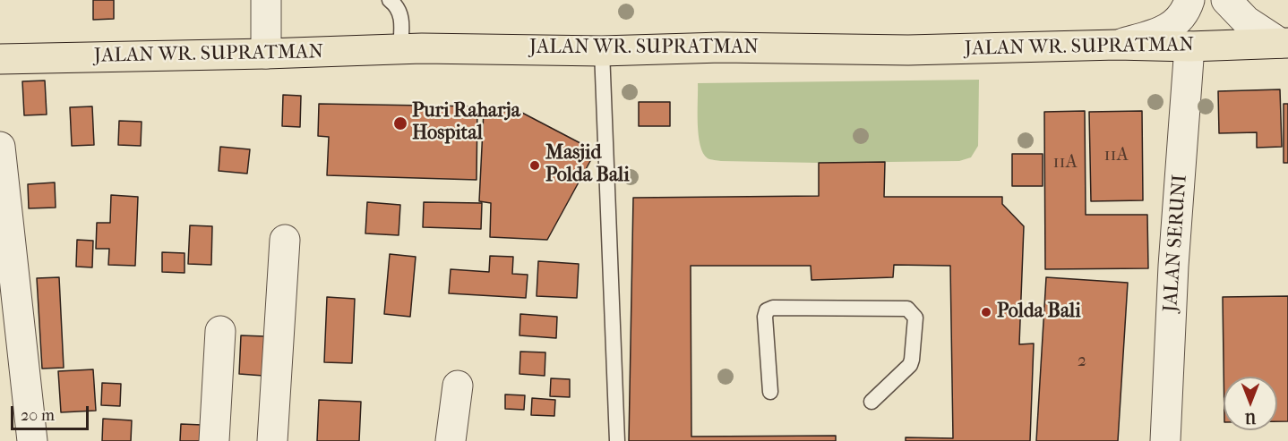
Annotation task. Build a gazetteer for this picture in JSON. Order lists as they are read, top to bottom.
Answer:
{
  "streets": {
    "main road": ["JALAN WR. SUPRATMAN"],
    "street": ["JALAN SERUNI"]
  },
  "crossings": [
    ["JALAN WR. SUPRATMAN", "JALAN SERUNI"]
  ],
  "places": ["Puri Raharja Hospital", "Masjid Polda Bali", "Polda Bali"],
  "house_numbers": ["11A", "11A", "2"],
  "scale_bar": "20 m",
  "north": "bottom"
}
